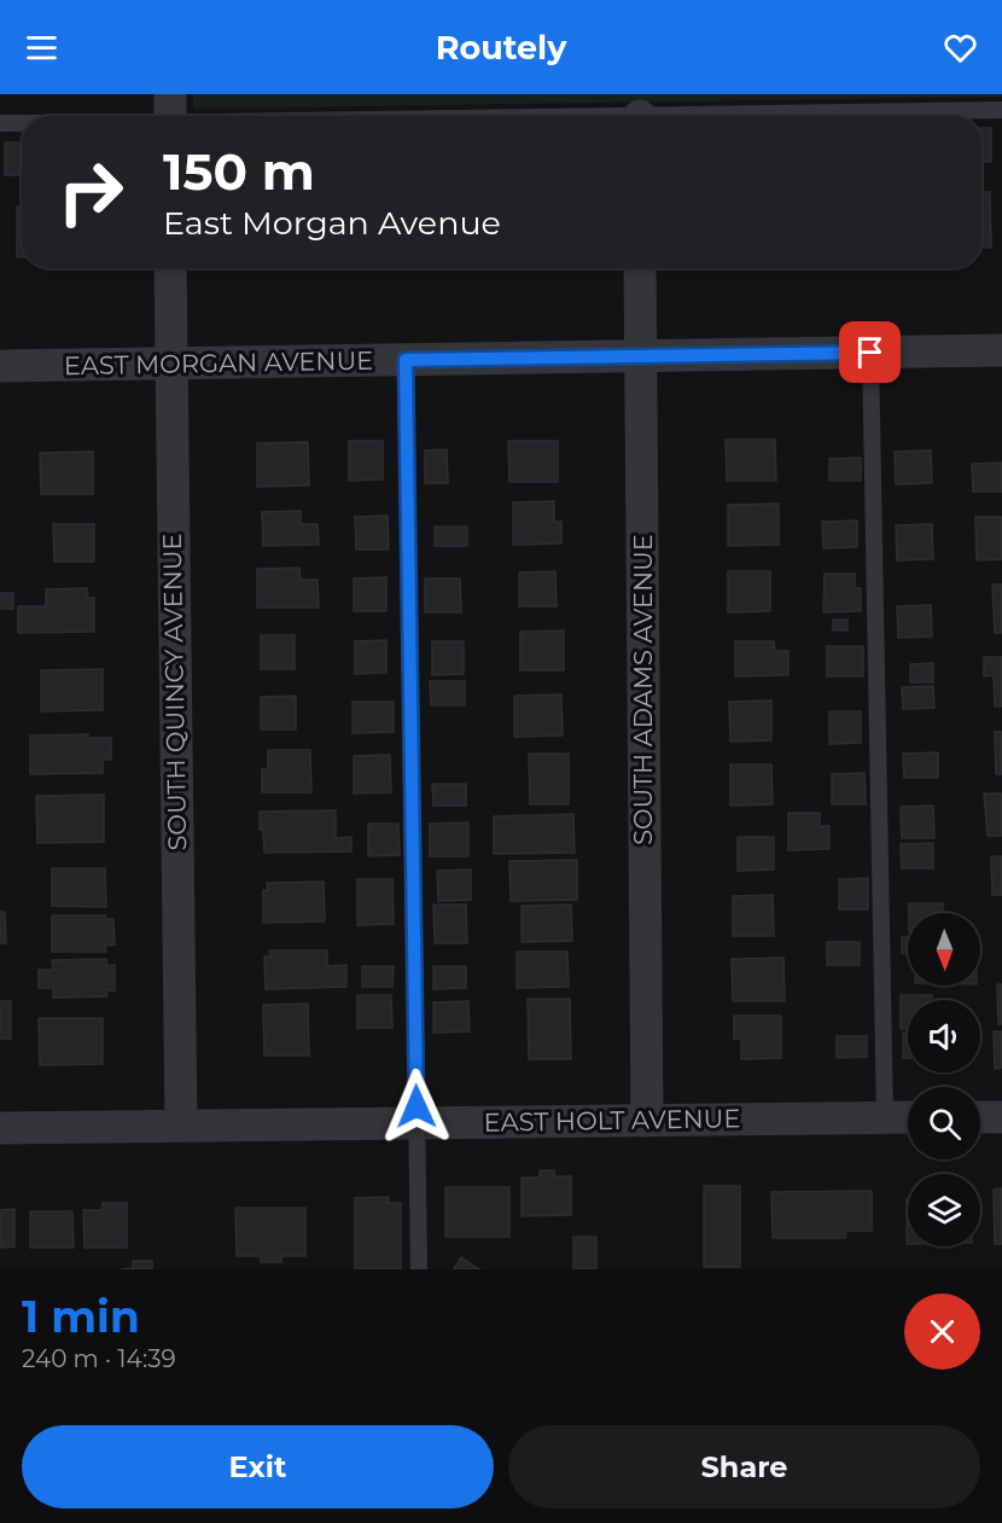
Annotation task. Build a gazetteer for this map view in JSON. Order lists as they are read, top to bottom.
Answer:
{
  "streets": {
    "street": [
      "EAST MORGAN AVENUE",
      "SOUTH ADAMS AVENUE",
      "SOUTH QUINCY AVENUE",
      "EAST HOLT AVENUE"
    ]
  },
  "crossings": [
    ["EAST MORGAN AVENUE", "SOUTH ADAMS AVENUE"],
    ["EAST MORGAN AVENUE", "SOUTH QUINCY AVENUE"],
    ["SOUTH ADAMS AVENUE", "EAST HOLT AVENUE"],
    ["SOUTH QUINCY AVENUE", "EAST HOLT AVENUE"]
  ],
  "north": "bottom",
  "page": {
    "header": "Routely",
    "turn": ["150 m", "East Morgan Avenue"],
    "heading": ["1 min", "240 m · 14:39"],
    "buttons": ["Exit", "Share"]
  }
}
